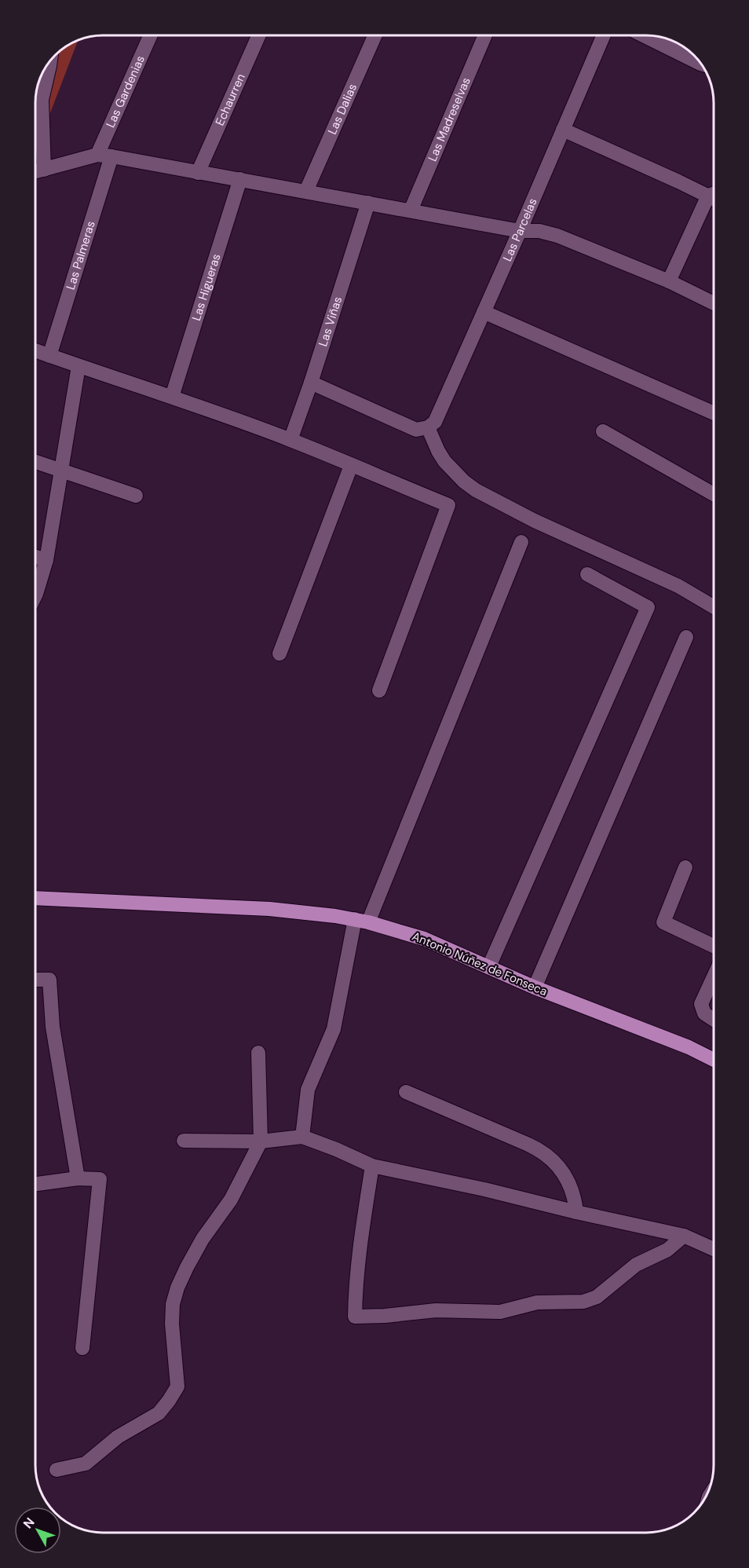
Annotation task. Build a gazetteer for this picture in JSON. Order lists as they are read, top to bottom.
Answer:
{
  "streets": {
    "main road": ["Antonio Núñez de Fonseca"],
    "street": [
      "Las Gardenias",
      "Echaurren",
      "Las Dalias",
      "Las Madreselvas",
      "Las Parcelas",
      "Las Palmeras",
      "Las Higueras",
      "Las Viñas"
    ]
  },
  "crossings": [
    ["Las Gardenias", "Las Palmeras"]
  ],
  "north": "top left"
}
